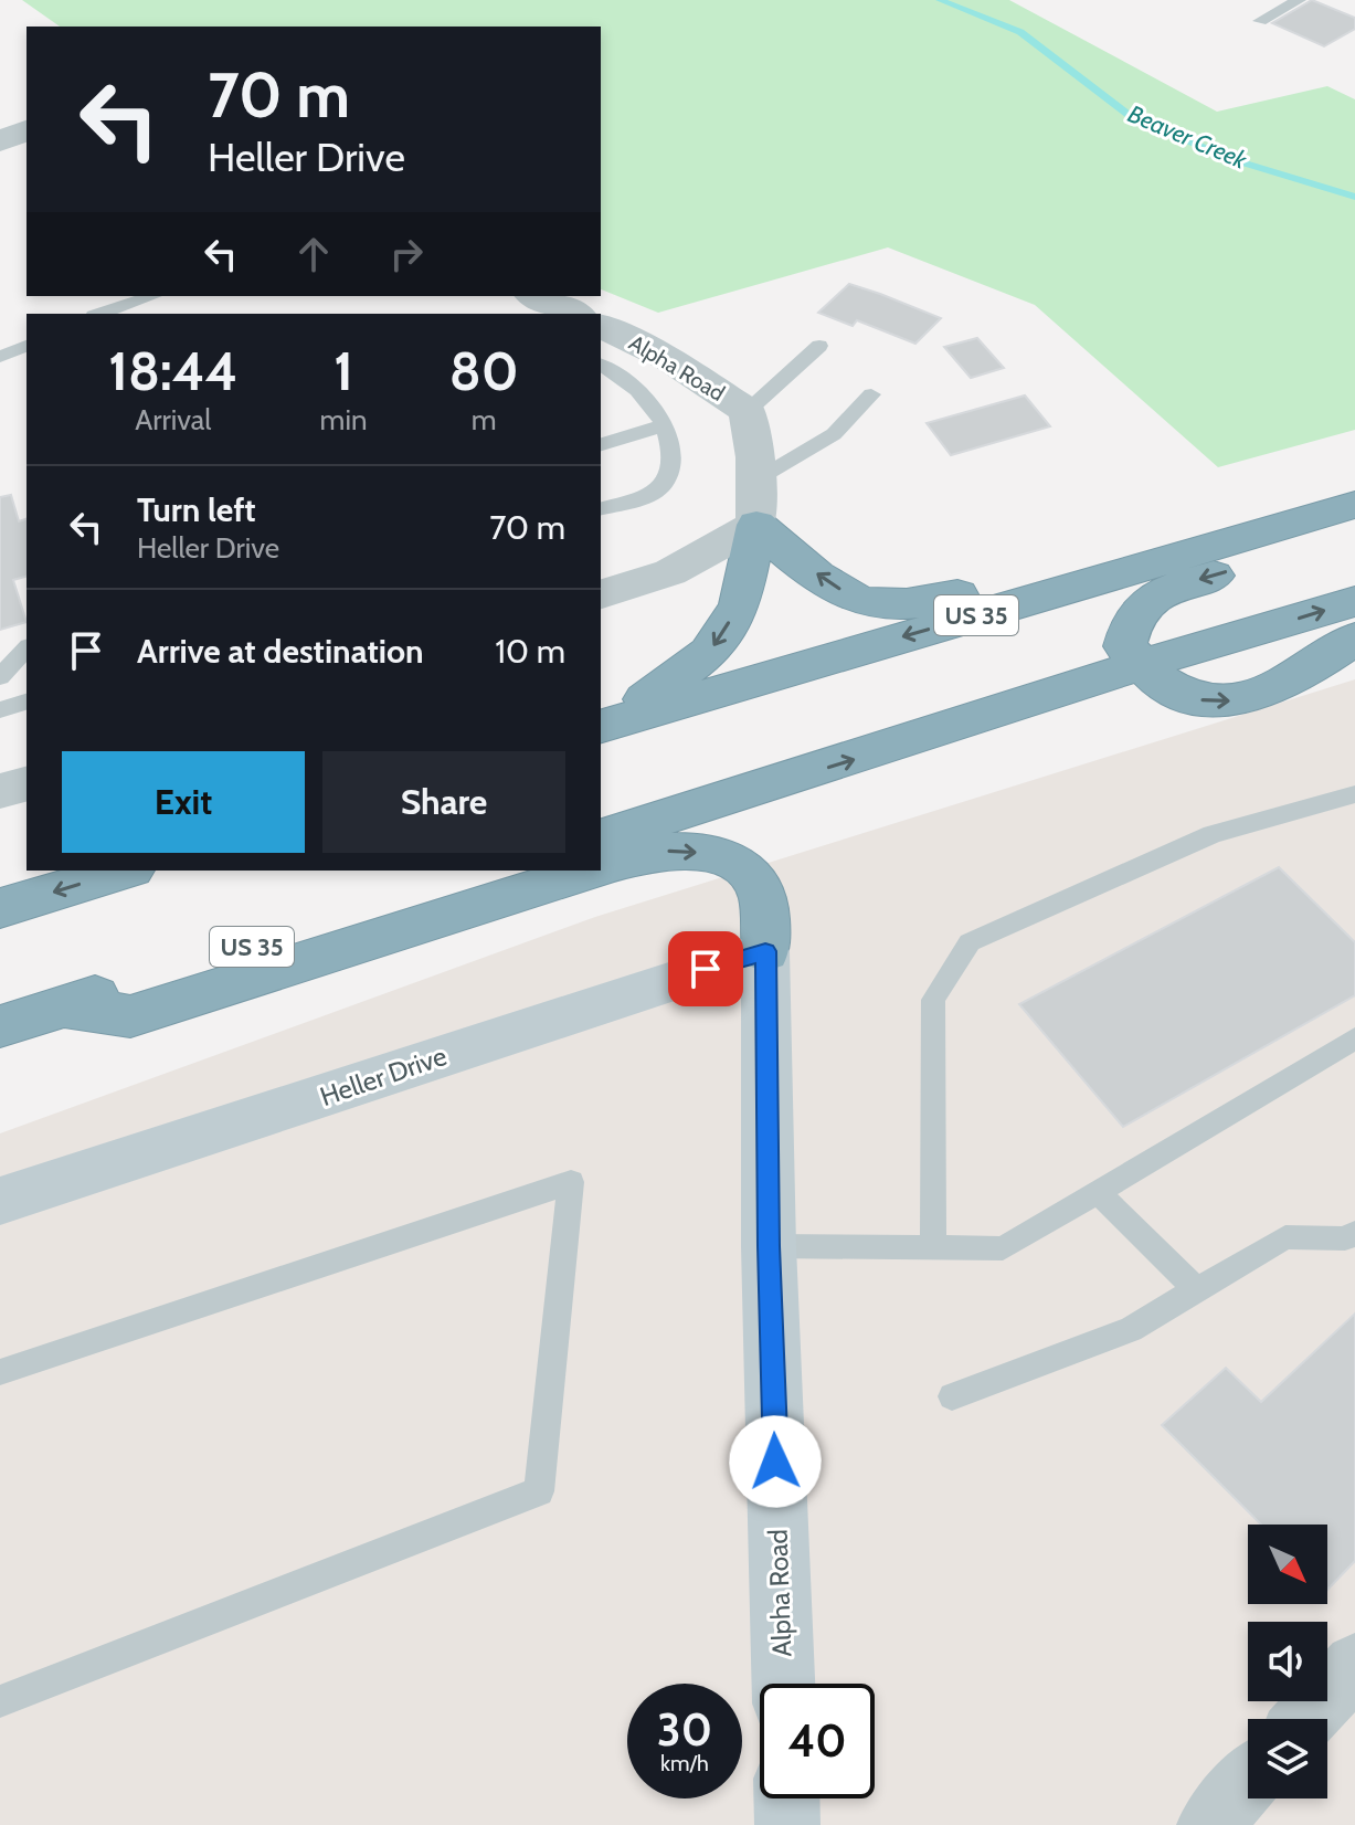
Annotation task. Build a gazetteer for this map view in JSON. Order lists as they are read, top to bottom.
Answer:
{
  "streets": {
    "highway": ["US 35"],
    "street": ["Alpha Road", "Heller Drive"]
  },
  "crossings": [
    ["Alpha Road", "Heller Drive"]
  ],
  "water": ["Beaver Creek"],
  "north": "bottom right",
  "page": {
    "turn": ["70 m", "Heller Drive"],
    "eta": [
      "18:44",
      "Arrival",
      "1",
      "min",
      "80",
      "m"
    ],
    "list": [
      {
        "name": "Turn left",
        "note": "Heller Drive",
        "value": "70 m"
      },
      {
        "name": "Arrive at destination",
        "value": "10 m"
      }
    ],
    "buttons": ["Exit", "Share"],
    "speed": "30 km/h",
    "limit": "40"
  }
}
